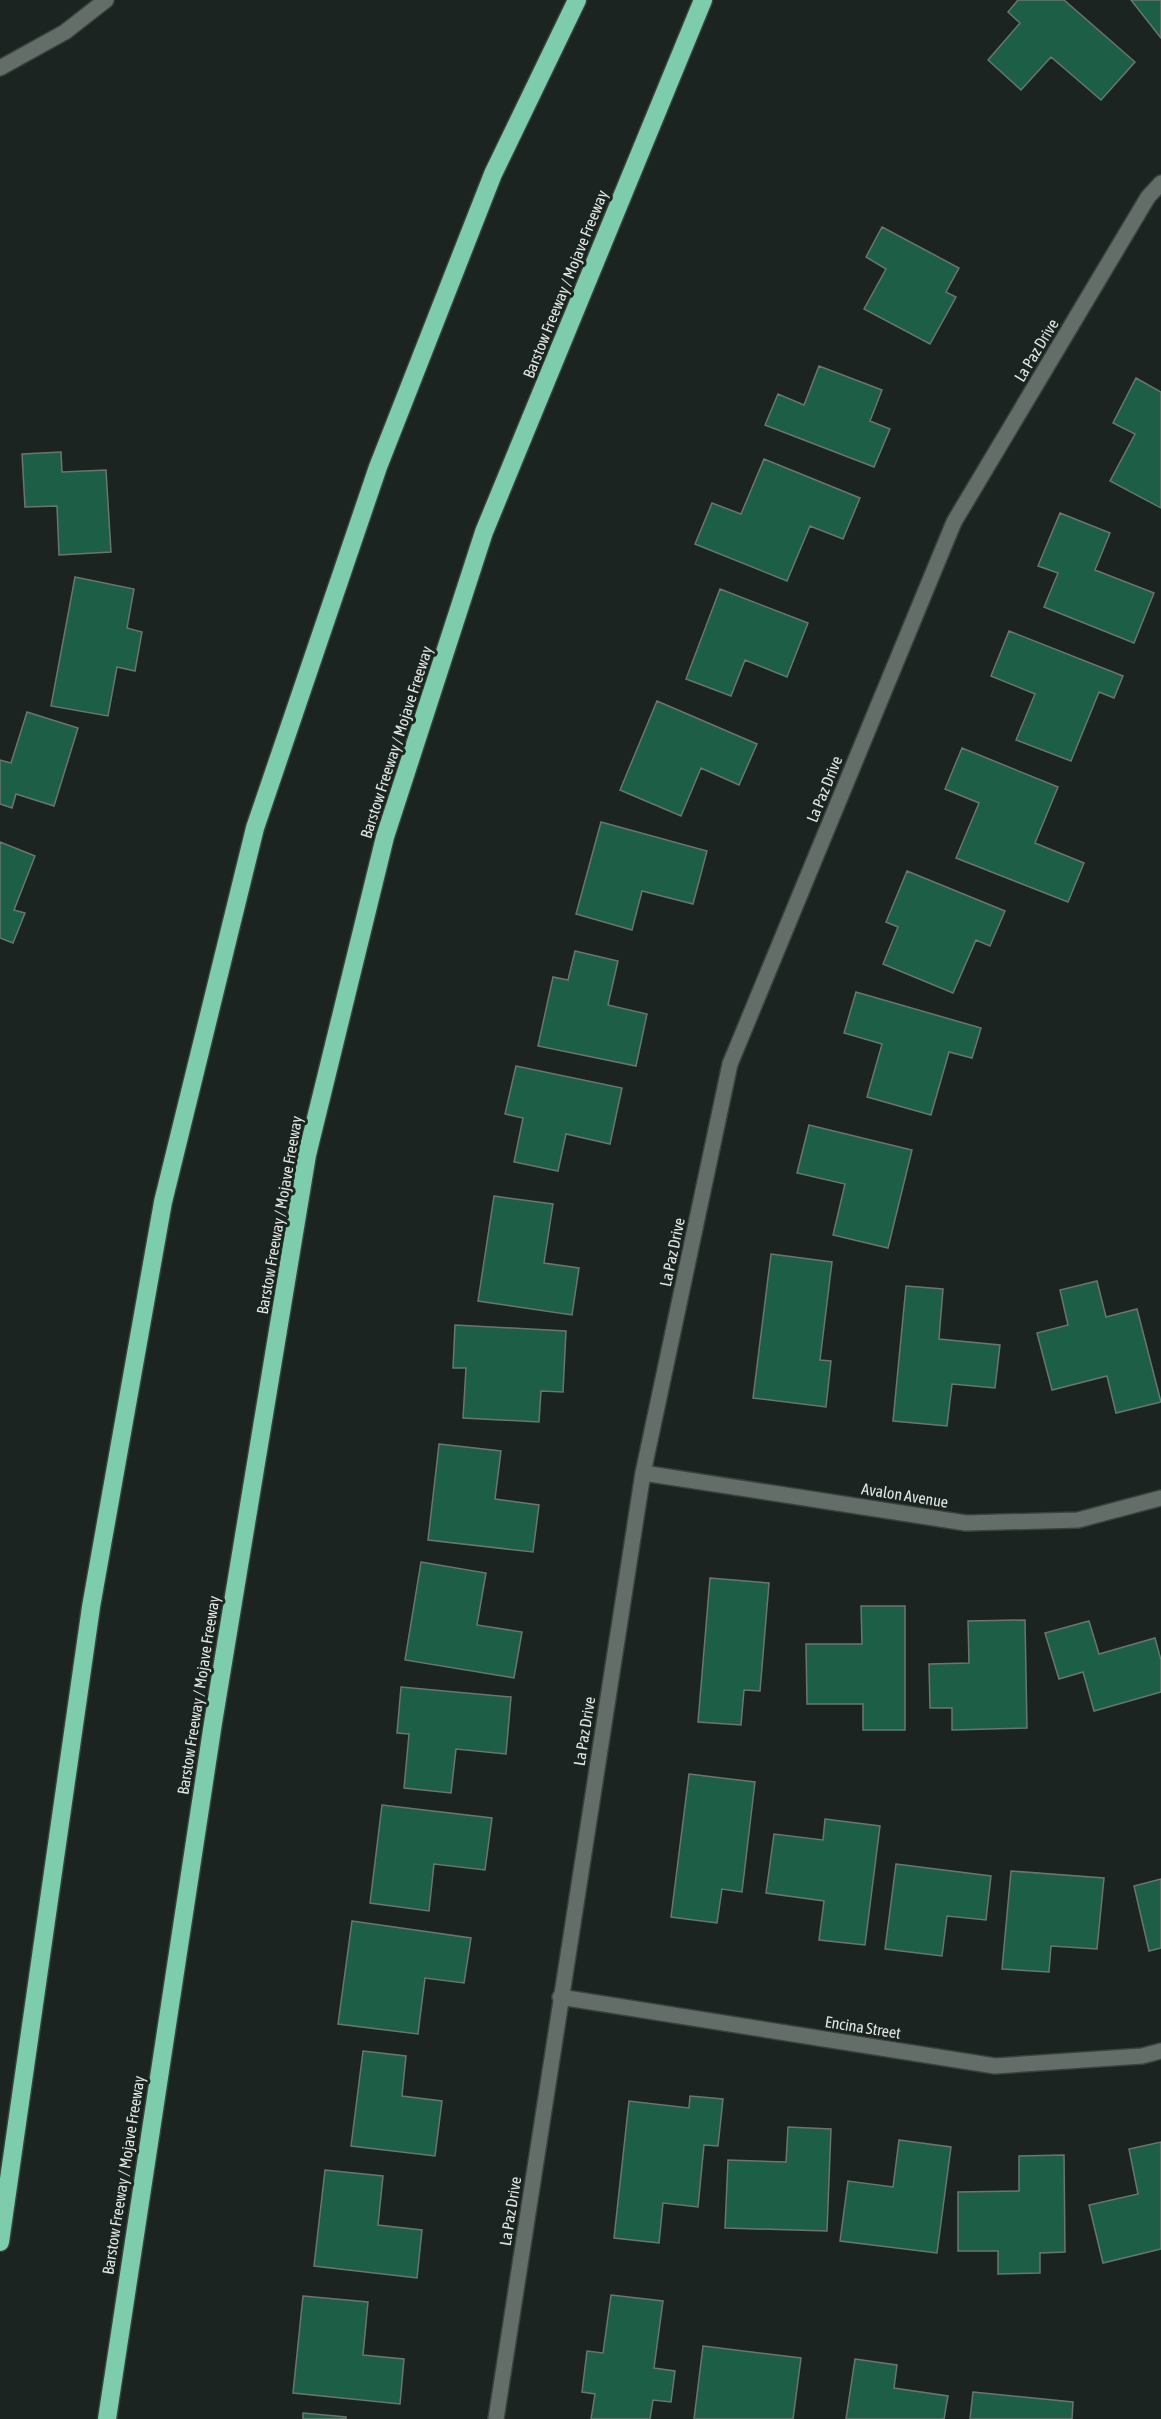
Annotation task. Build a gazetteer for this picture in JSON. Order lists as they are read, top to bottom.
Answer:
{
  "streets": {
    "highway": ["Barstow Freeway / Mojave Freeway"],
    "street": ["La Paz Drive", "Avalon Avenue", "Encina Street"]
  },
  "crossings": [
    ["La Paz Drive", "Avalon Avenue"],
    ["La Paz Drive", "Encina Street"]
  ]
}
